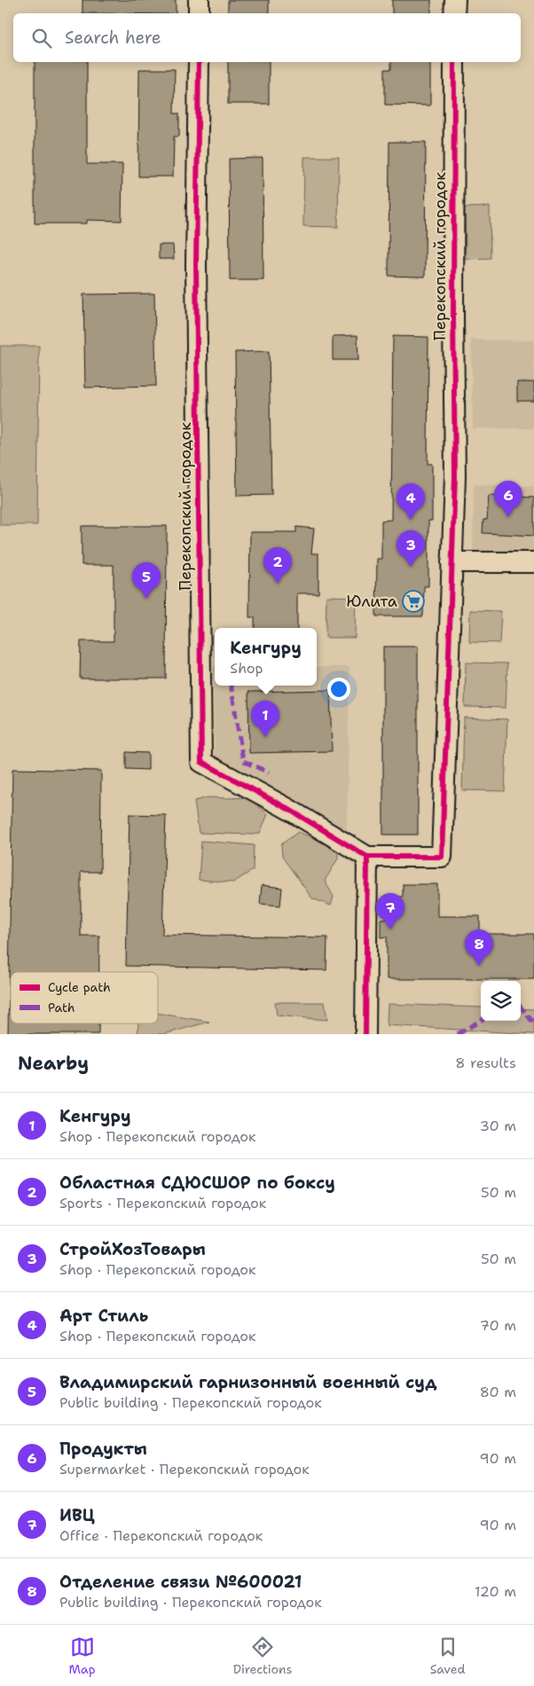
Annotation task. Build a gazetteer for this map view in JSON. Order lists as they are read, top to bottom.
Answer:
{
  "streets": {
    "street": ["Перекопский городок"]
  },
  "places": {
    "supermarket": ["Юлита"]
  },
  "legend": ["Cycle path", "Path"],
  "page": {
    "search": "Search here",
    "pins": [
      "6",
      "4",
      "3",
      "2",
      "5",
      "1",
      "7",
      "8"
    ],
    "popup": ["Кенгуру", "Shop"],
    "heading": ["Nearby", "8 results"],
    "list": [
      {
        "mark": "1",
        "name": "Кенгуру",
        "note": "Shop · Перекопский городок",
        "value": "30 m"
      },
      {
        "mark": "2",
        "name": "Областная СДЮСШОР по боксу",
        "note": "Sports · Перекопский городок",
        "value": "50 m"
      },
      {
        "mark": "3",
        "name": "СтройХозТовары",
        "note": "Shop · Перекопский городок",
        "value": "50 m"
      },
      {
        "mark": "4",
        "name": "Арт Стиль",
        "note": "Shop · Перекопский городок",
        "value": "70 m"
      },
      {
        "mark": "5",
        "name": "Владимирский гарнизонный военный суд",
        "note": "Public building · Перекопский городок",
        "value": "80 m"
      },
      {
        "mark": "6",
        "name": "Продукты",
        "note": "Supermarket · Перекопский городок",
        "value": "90 m"
      },
      {
        "mark": "7",
        "name": "ИВЦ",
        "note": "Office · Перекопский городок",
        "value": "90 m"
      },
      {
        "mark": "8",
        "name": "Отделение связи №600021",
        "note": "Public building · Перекопский городок",
        "value": "120 m"
      }
    ],
    "nav": ["Map", "Directions", "Saved"]
  }
}
